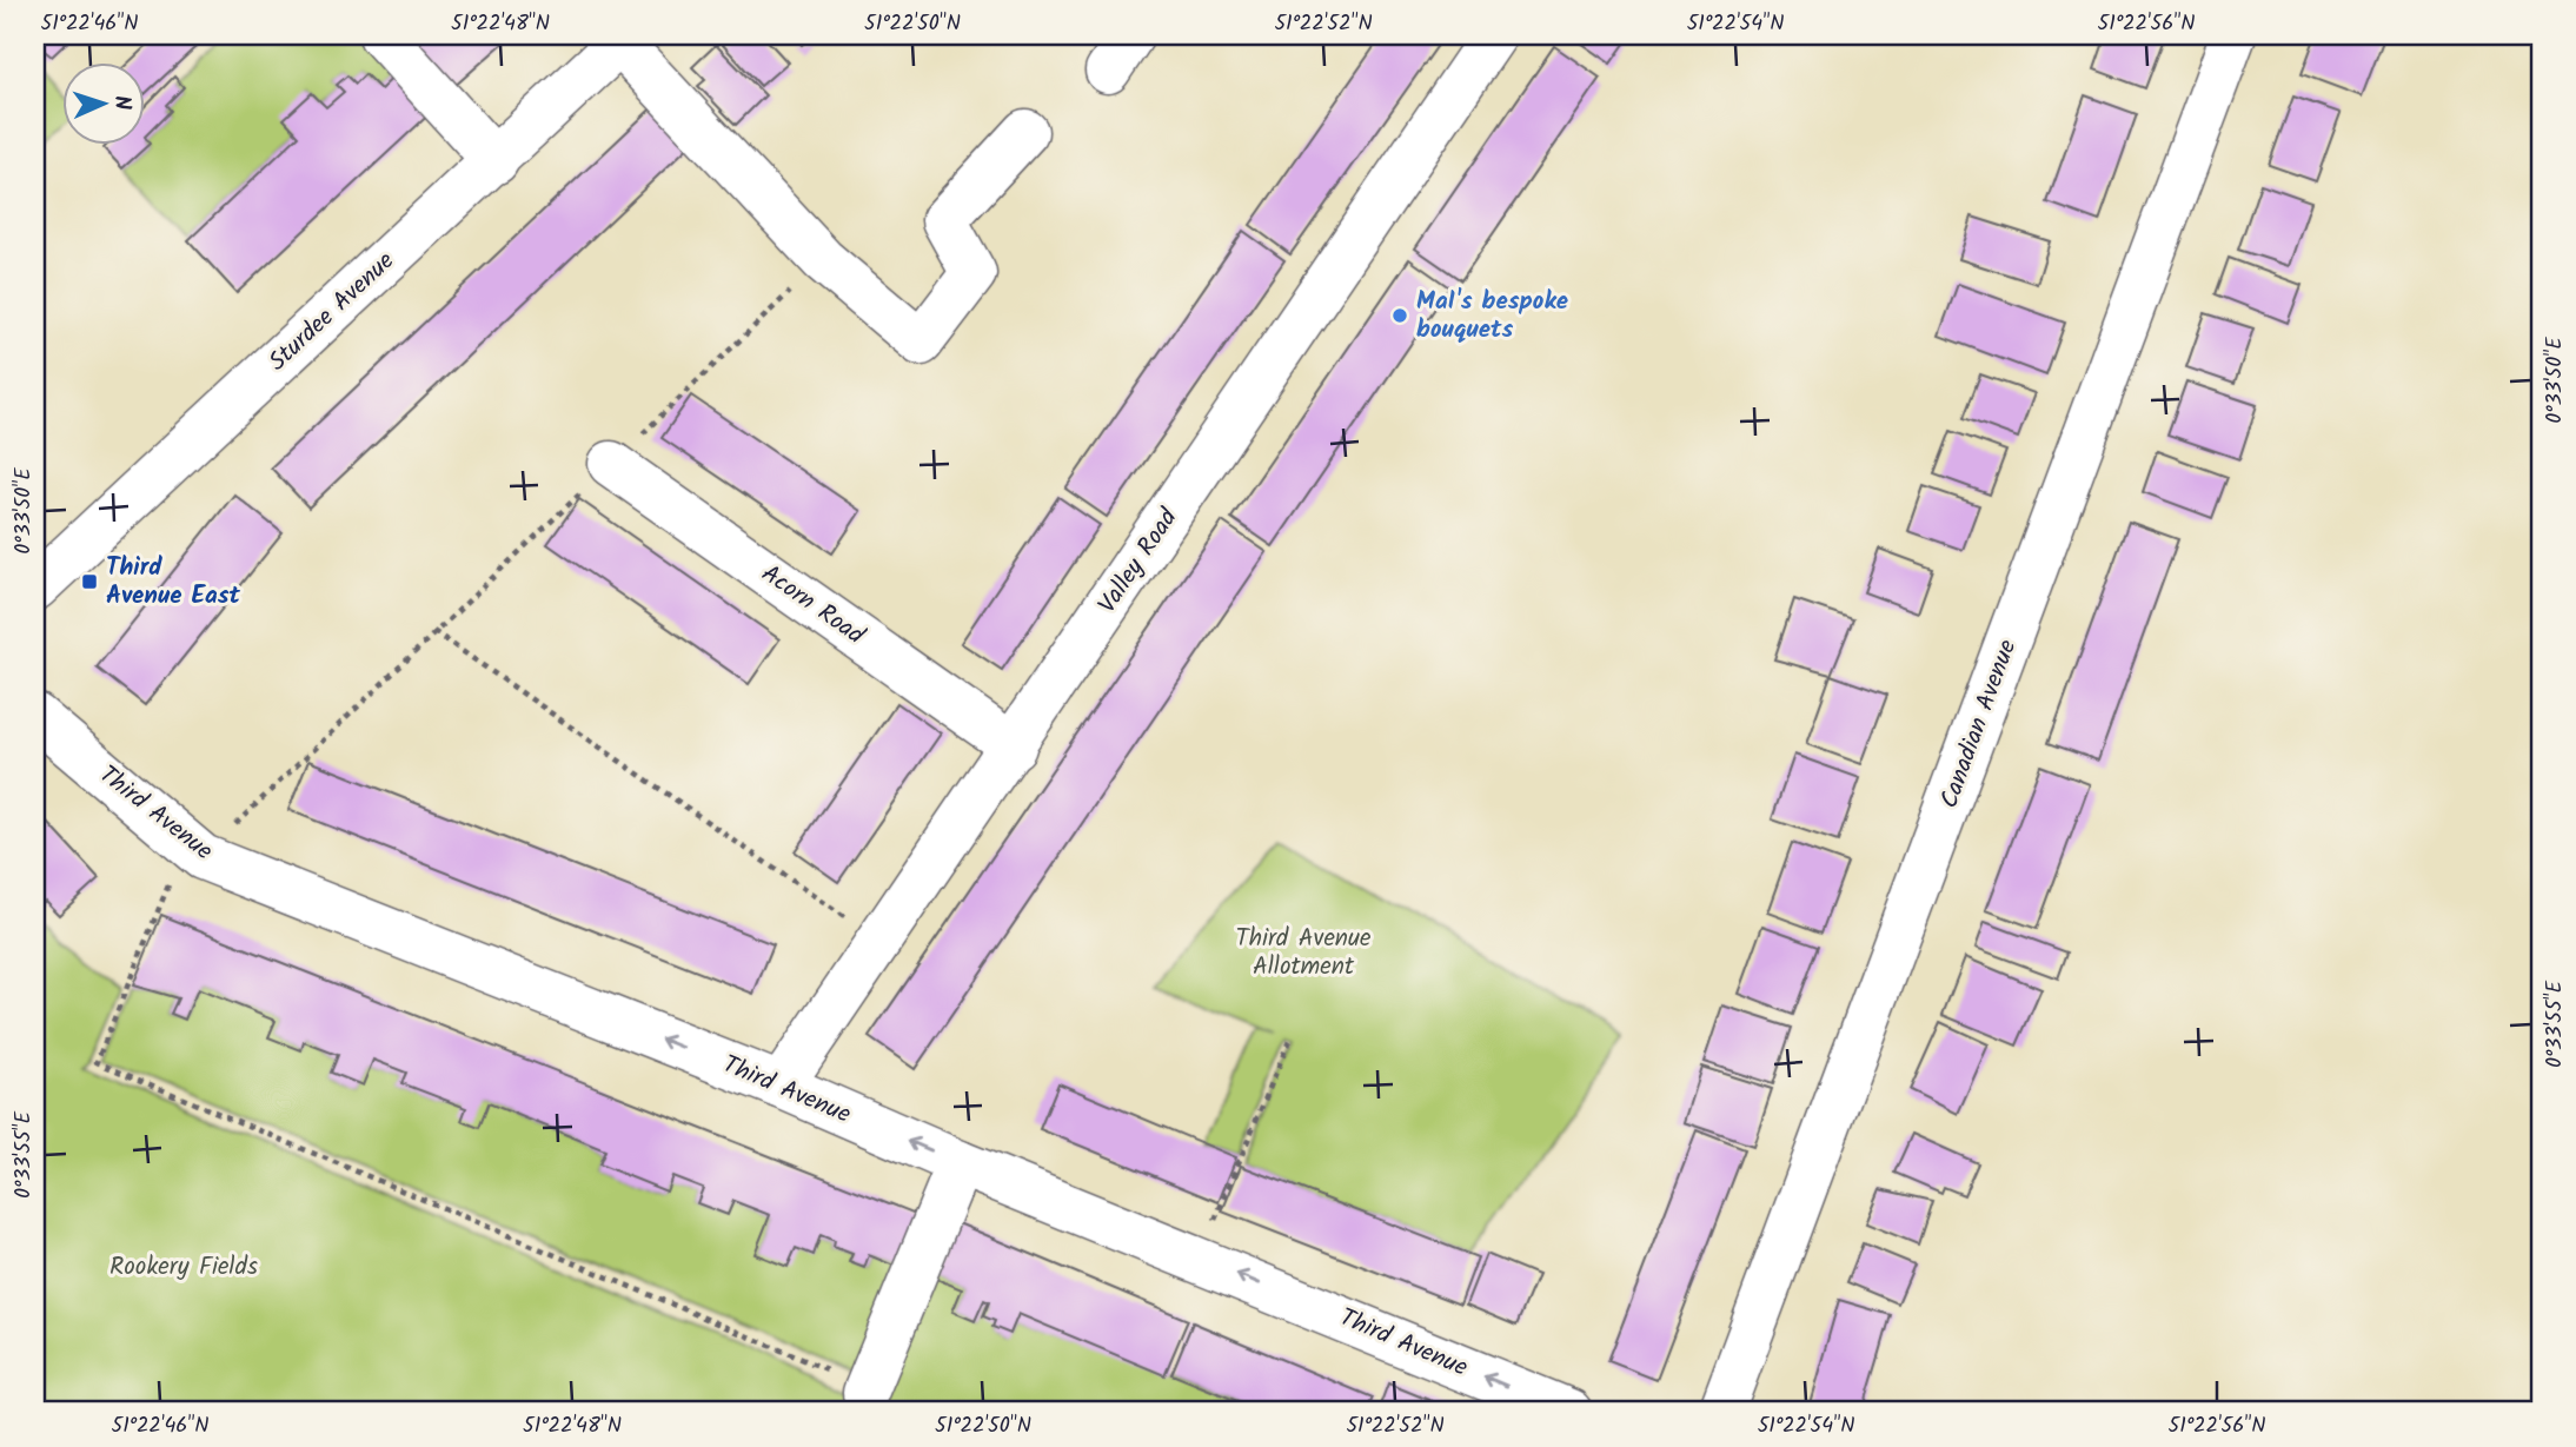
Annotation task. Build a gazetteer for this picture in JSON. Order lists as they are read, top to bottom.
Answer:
{
  "streets": {
    "street": [
      "Sturdee Avenue",
      "Valley Road",
      "Acorn Road",
      "Canadian Avenue",
      "Third Avenue"
    ]
  },
  "crossings": [
    ["Valley Road", "Acorn Road"],
    ["Valley Road", "Third Avenue"]
  ],
  "one_way": ["Third Avenue"],
  "parks": ["Third Avenue Allotment", "Rookery Fields"],
  "places": {
    "other": ["MaI's bespoke bouquets"],
    "transit": ["Third Avenue East"]
  },
  "north": "right",
  "coordinates": [
    "51°22'46\"N",
    "51°22'48\"N",
    "51°22'50\"N",
    "51°22'52\"N",
    "51°22'54\"N",
    "51°22'56\"N",
    "0°33'50\"E",
    "0°33'55\"E"
  ]
}
